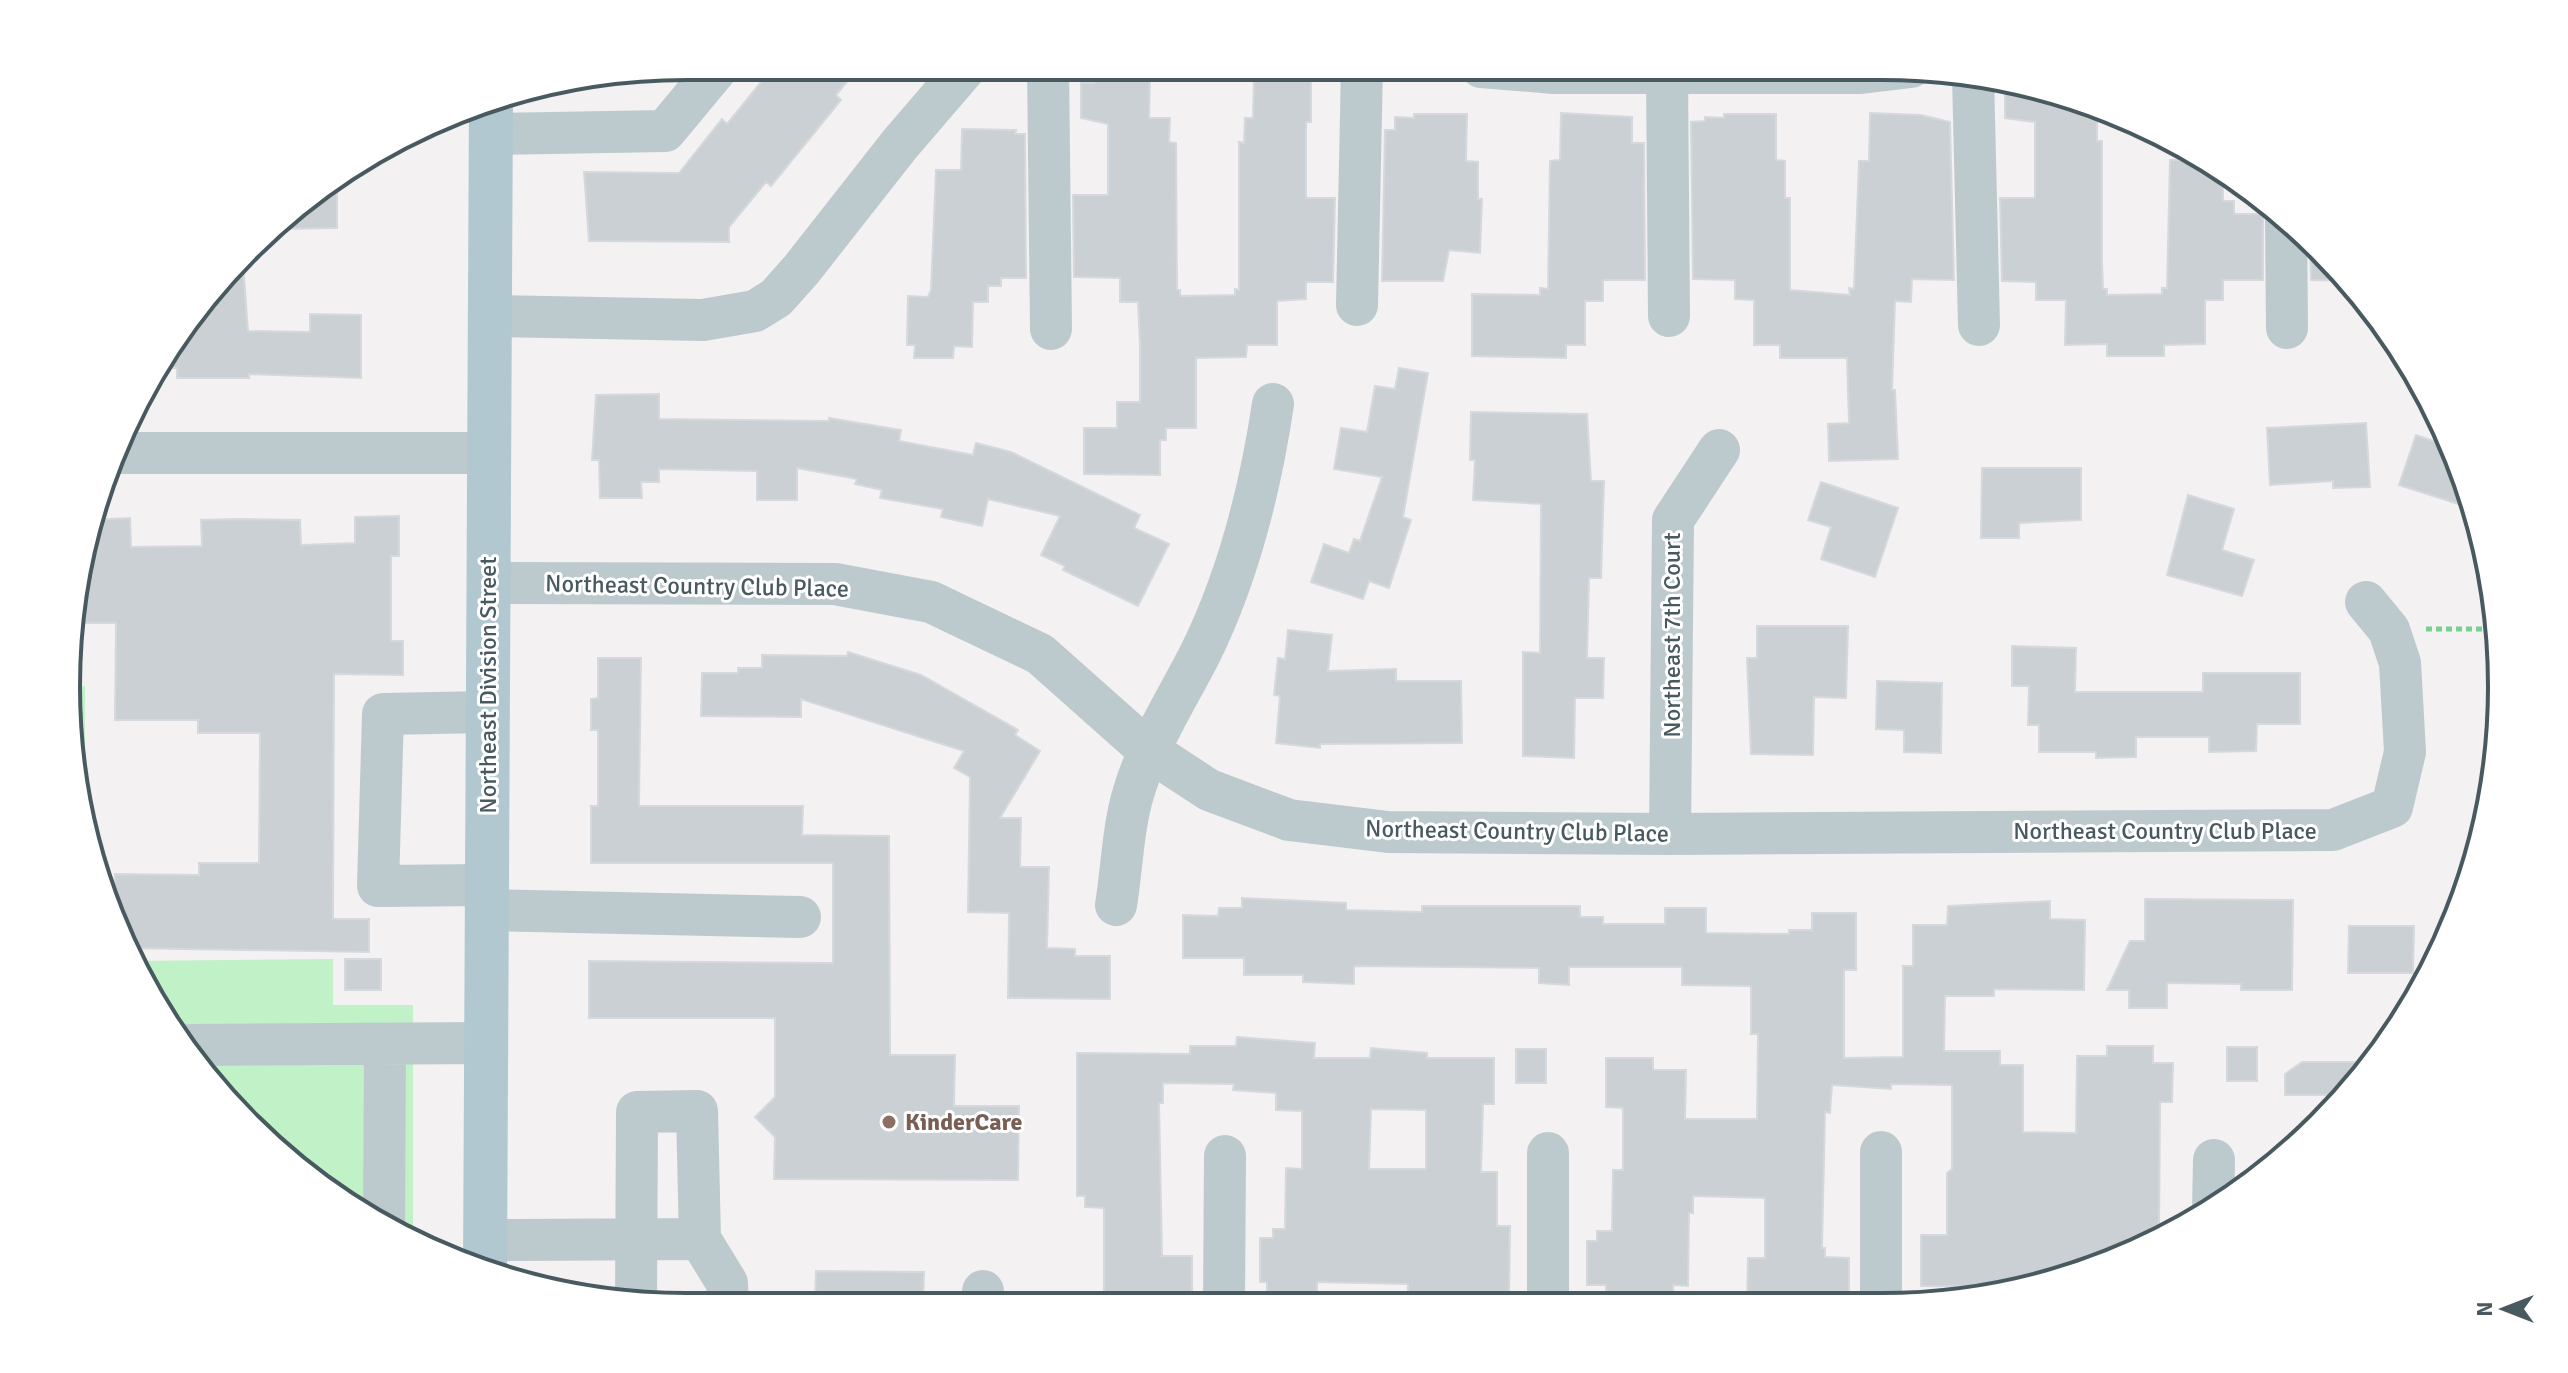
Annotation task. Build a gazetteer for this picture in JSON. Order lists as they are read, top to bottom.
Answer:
{
  "streets": {
    "main road": ["Northeast Division Street"],
    "street": ["Northeast Country Club Place", "Northeast 7th Court"]
  },
  "crossings": [
    ["Northeast Country Club Place", "Northeast 7th Court"],
    ["Northeast Country Club Place", "Northeast Division Street"]
  ],
  "places": ["KinderCare"],
  "north": "left"
}
